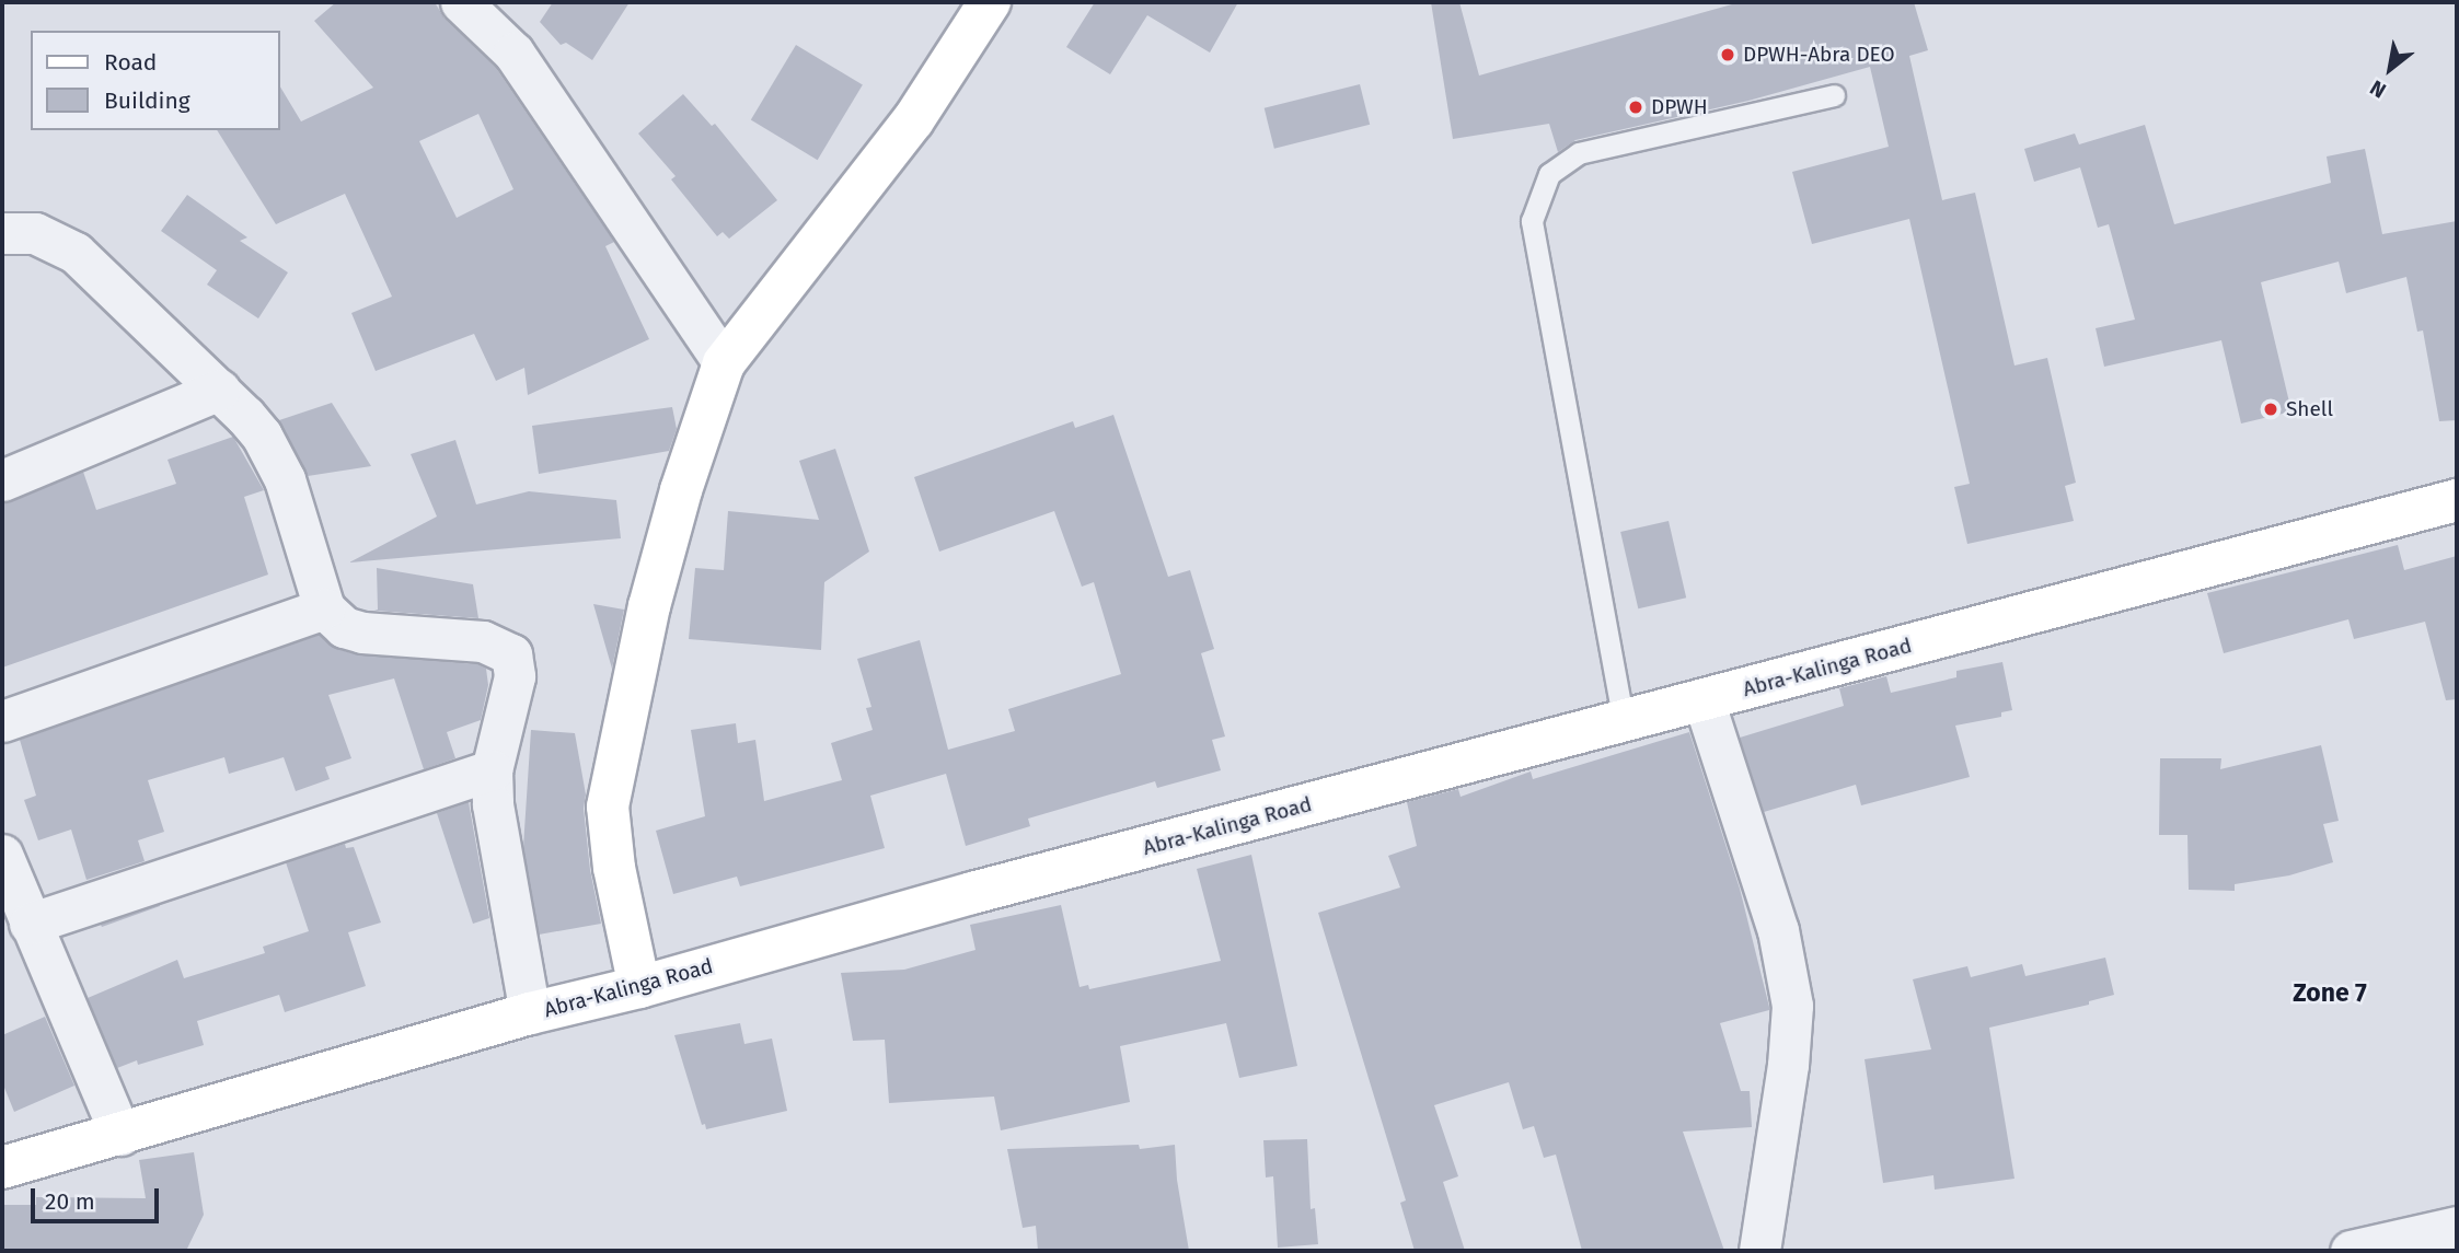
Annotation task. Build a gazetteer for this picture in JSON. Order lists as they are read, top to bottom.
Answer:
{
  "streets": {
    "main road": ["Abra-Kalinga Road"]
  },
  "districts": ["Zone 7"],
  "places": ["DPWH-Abra DEO", "DPWH", "Shell"],
  "legend": ["Road", "Building"],
  "scale_bar": "20 m",
  "north": "bottom left"
}
